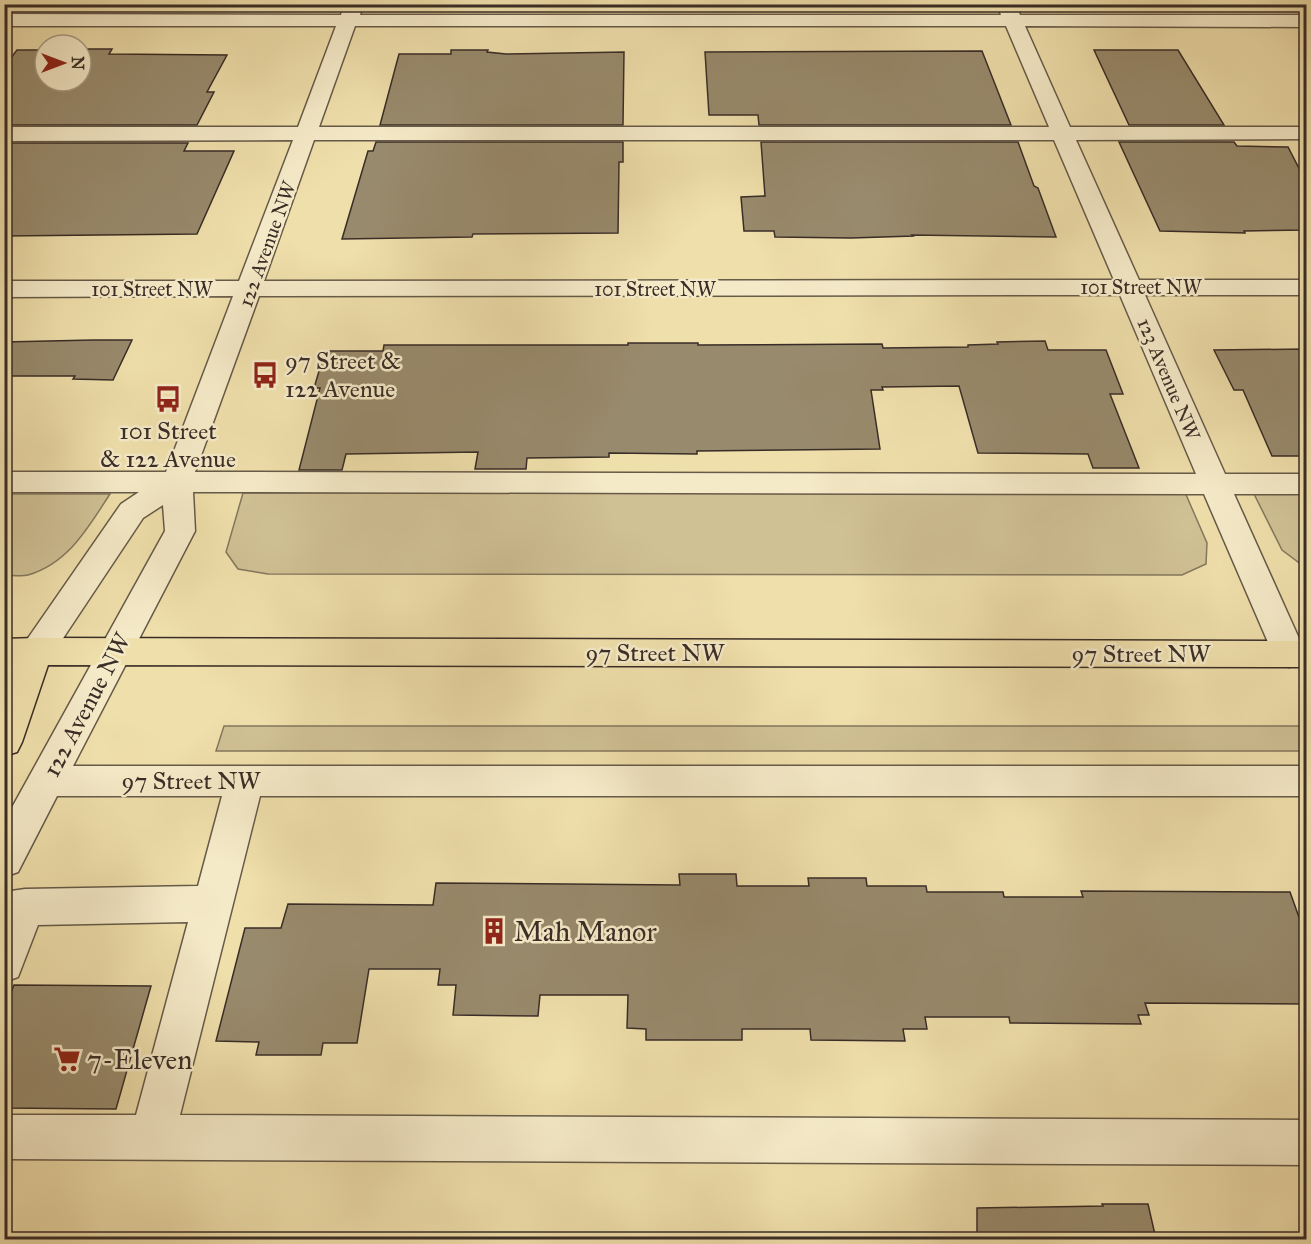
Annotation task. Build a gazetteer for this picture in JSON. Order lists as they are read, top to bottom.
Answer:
{
  "streets": {
    "main road": ["97 Street NW"],
    "street": ["122 Avenue NW", "101 Street NW", "123 Avenue NW"]
  },
  "crossings": [
    ["122 Avenue NW", "101 Street NW"],
    ["122 Avenue NW", "97 Street NW"],
    ["101 Street NW", "123 Avenue NW"],
    ["123 Avenue NW", "97 Street NW"]
  ],
  "places": {
    "bus stop": ["97 Street & 122 Avenue", "101 Street & 122 Avenue"],
    "building": ["Mah Manor"],
    "supermarket": ["7-Eleven"]
  },
  "north": "right"
}
